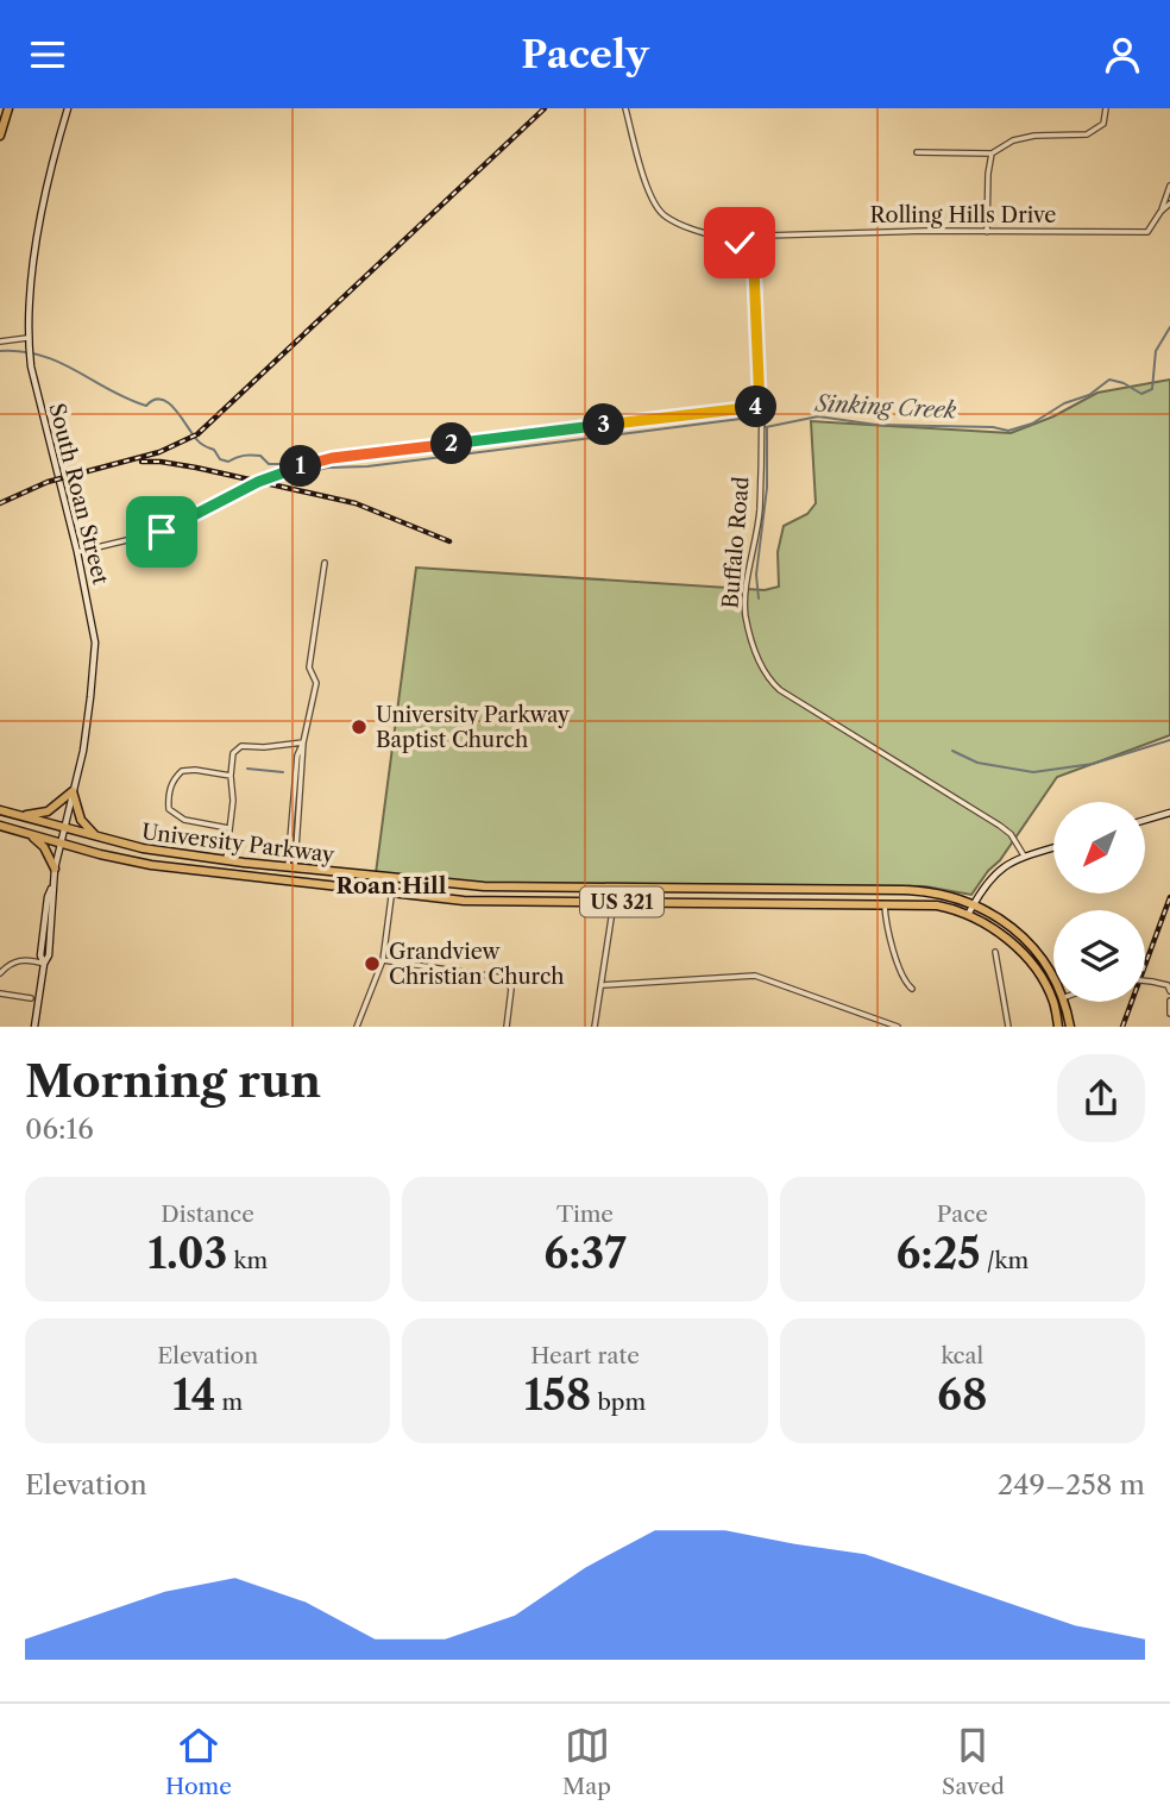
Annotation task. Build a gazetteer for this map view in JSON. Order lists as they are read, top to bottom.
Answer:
{
  "streets": {
    "highway": ["University Parkway", "US 321"],
    "main road": ["South Roan Street"],
    "street": ["Rolling Hills Drive", "Buffalo Road"]
  },
  "crossings": [
    ["Rolling Hills Drive", "Buffalo Road"],
    ["South Roan Street", "University Parkway"]
  ],
  "districts": ["Roan Hill"],
  "water": ["Sinking Creek"],
  "places": ["University Parkway Baptist Church", "Grandview Christian Church"],
  "north": "bottom left",
  "page": {
    "header": "Pacely",
    "pins": [
      "4",
      "3",
      "2",
      "1"
    ],
    "heading": ["Morning run", "06:16"],
    "stats": [
      ["Distance", "1.03 km"],
      ["Time", "6:37"],
      ["Pace", "6:25 /km"],
      ["Elevation", "14 m"],
      ["Heart rate", "158 bpm"],
      ["kcal", "68"]
    ],
    "chart": ["Elevation", "249–258 m"],
    "tabs": ["Home", "Map", "Saved"]
  }
}
